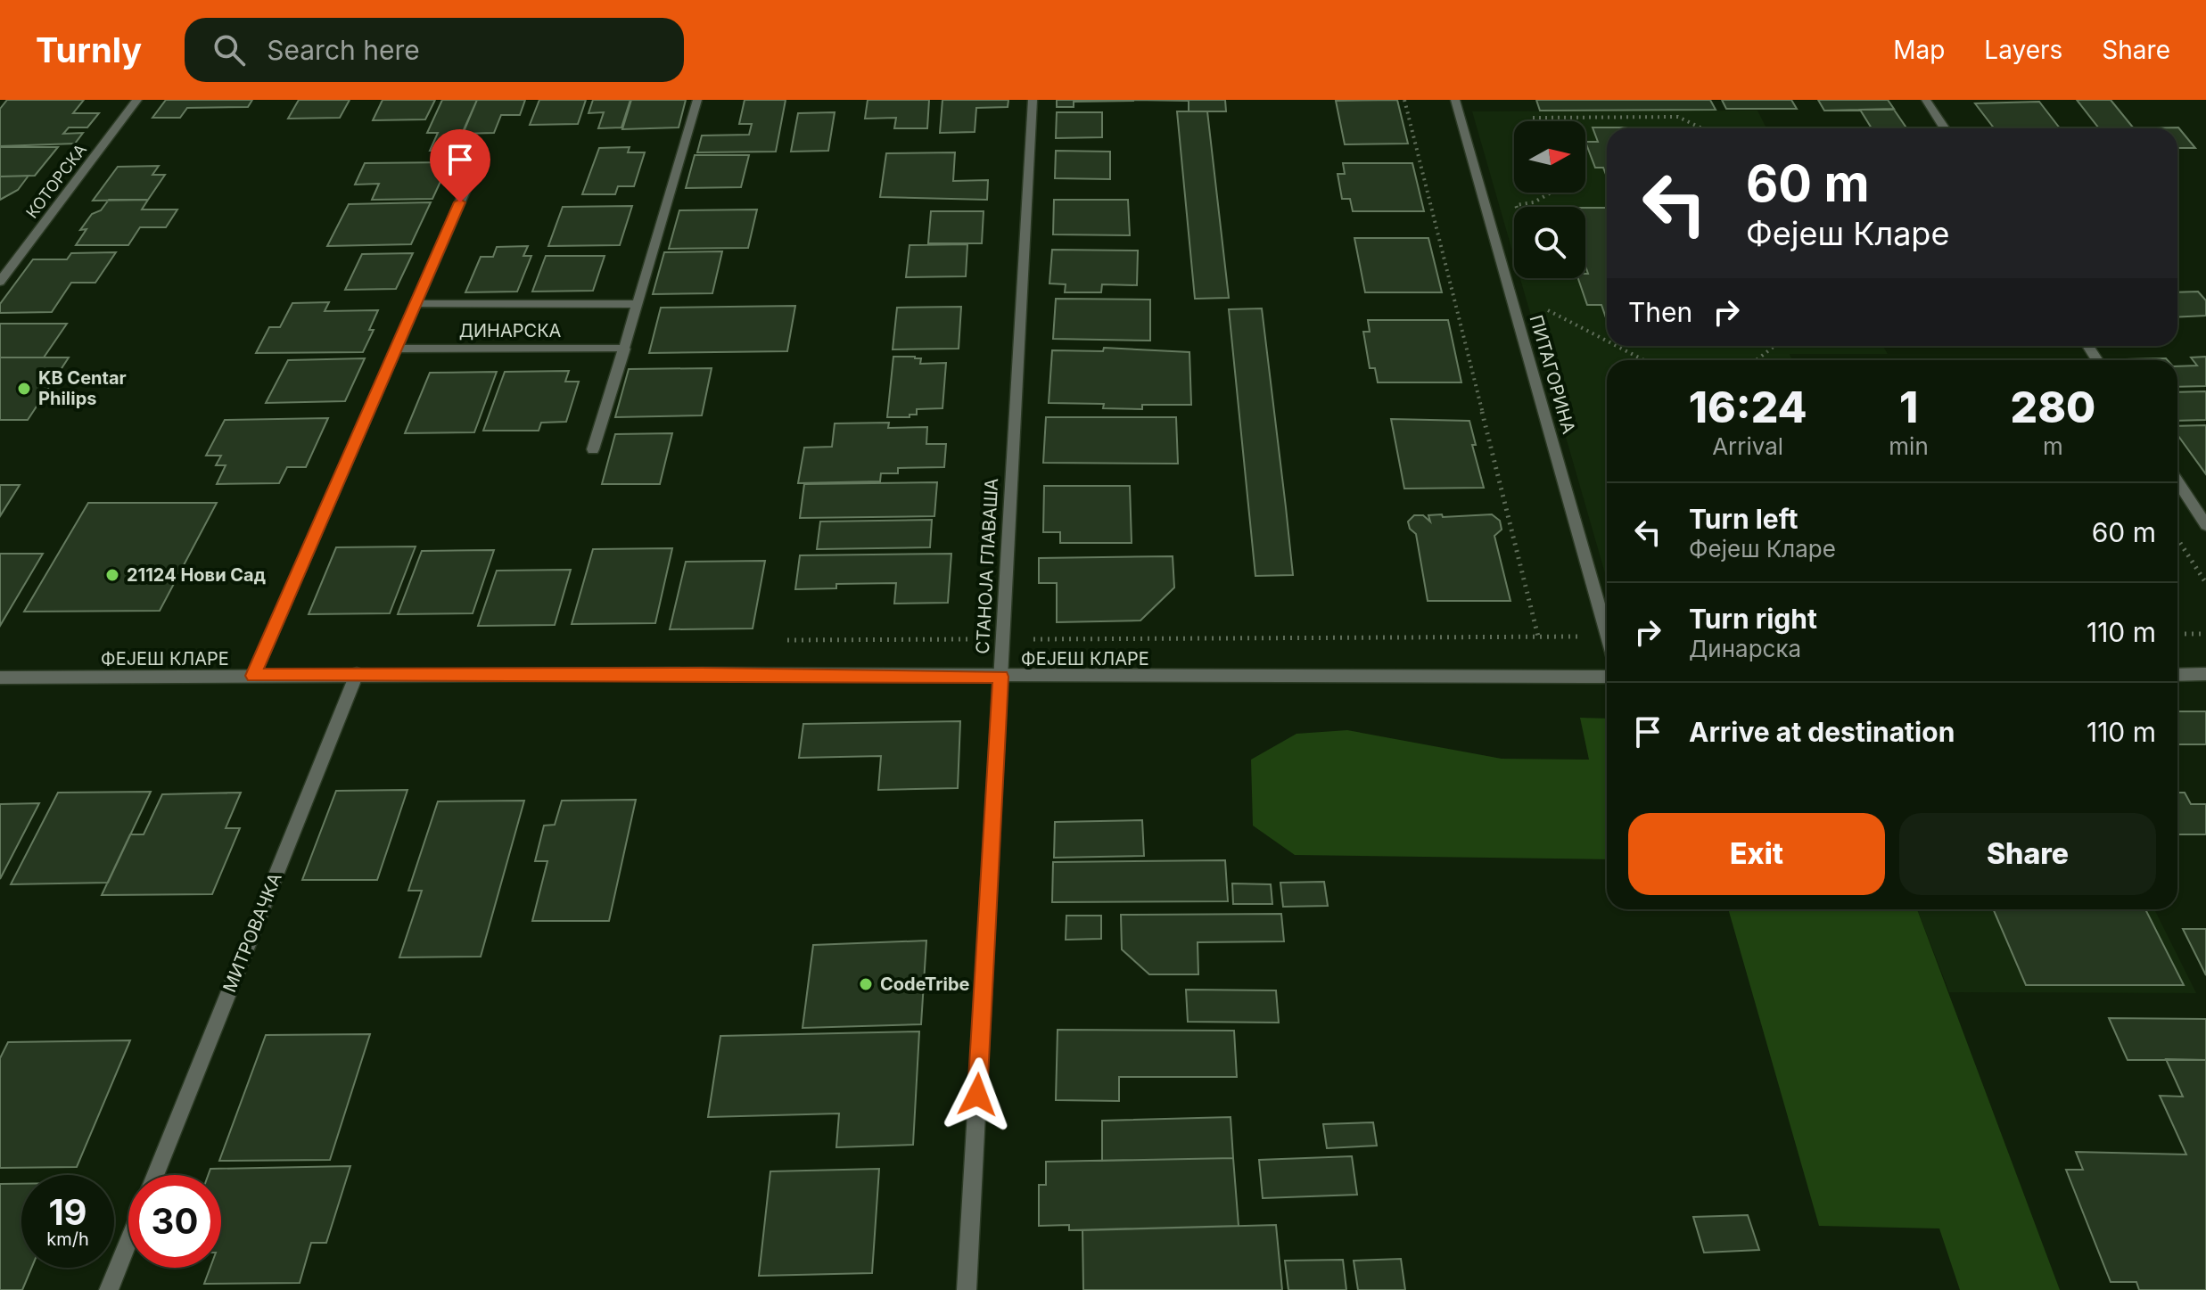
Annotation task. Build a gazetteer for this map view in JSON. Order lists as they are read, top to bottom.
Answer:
{
  "streets": {
    "street": [
      "КОТОРСКА",
      "ДИНАРСКА",
      "ПИТАГОРИНА",
      "СТАНОЈА ГЛАВАША",
      "ФЕЈЕШ КЛАРЕ",
      "МИТРОВАЧКА"
    ]
  },
  "crossings": [
    ["СТАНОЈА ГЛАВАША", "ФЕЈЕШ КЛАРЕ"],
    ["ФЕЈЕШ КЛАРЕ", "МИТРОВАЧКА"]
  ],
  "places": ["KB Centar Philips", "21124 Нови Сад", "CodeTribe"],
  "north": "right",
  "page": {
    "header": "Turnly",
    "search": "Search here",
    "nav": ["Map", "Layers", "Share"],
    "turn": ["60 m", "Фејеш Кларе"],
    "then": "Then",
    "eta": [
      "16:24",
      "Arrival",
      "1",
      "min",
      "280",
      "m"
    ],
    "list": [
      {
        "name": "Turn left",
        "note": "Фејеш Кларе",
        "value": "60 m"
      },
      {
        "name": "Turn right",
        "note": "Динарска",
        "value": "110 m"
      },
      {
        "name": "Arrive at destination",
        "value": "110 m"
      }
    ],
    "buttons": ["Exit", "Share"],
    "speed": "19 km/h",
    "limit": "30"
  }
}
